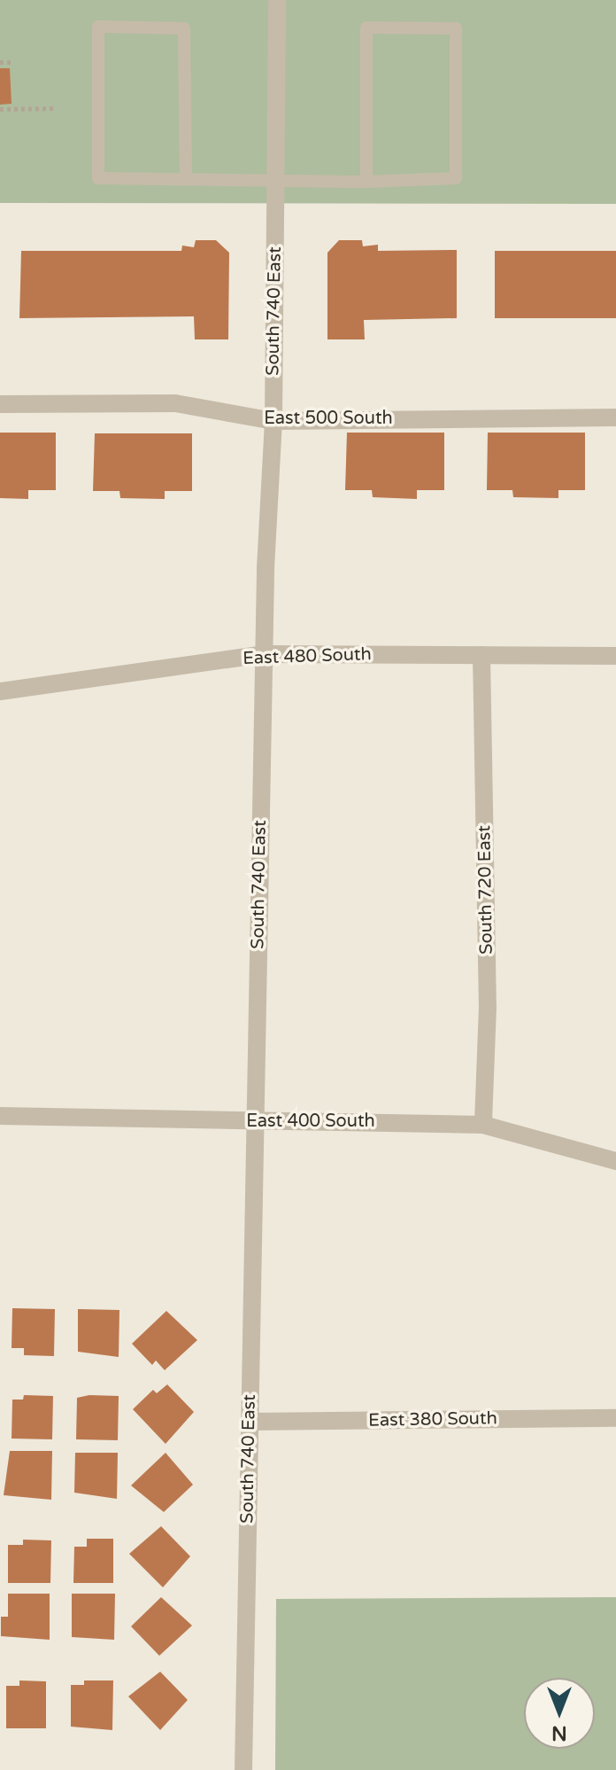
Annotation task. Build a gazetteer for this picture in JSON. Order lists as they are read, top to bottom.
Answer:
{
  "streets": {
    "street": [
      "South 740 East",
      "East 500 South",
      "East 480 South",
      "South 720 East",
      "East 400 South",
      "East 380 South"
    ]
  },
  "crossings": [
    ["South 740 East", "East 500 South"],
    ["South 740 East", "East 480 South"],
    ["South 740 East", "East 400 South"],
    ["South 740 East", "East 380 South"],
    ["East 480 South", "South 720 East"],
    ["South 720 East", "East 400 South"]
  ],
  "north": "bottom"
}
